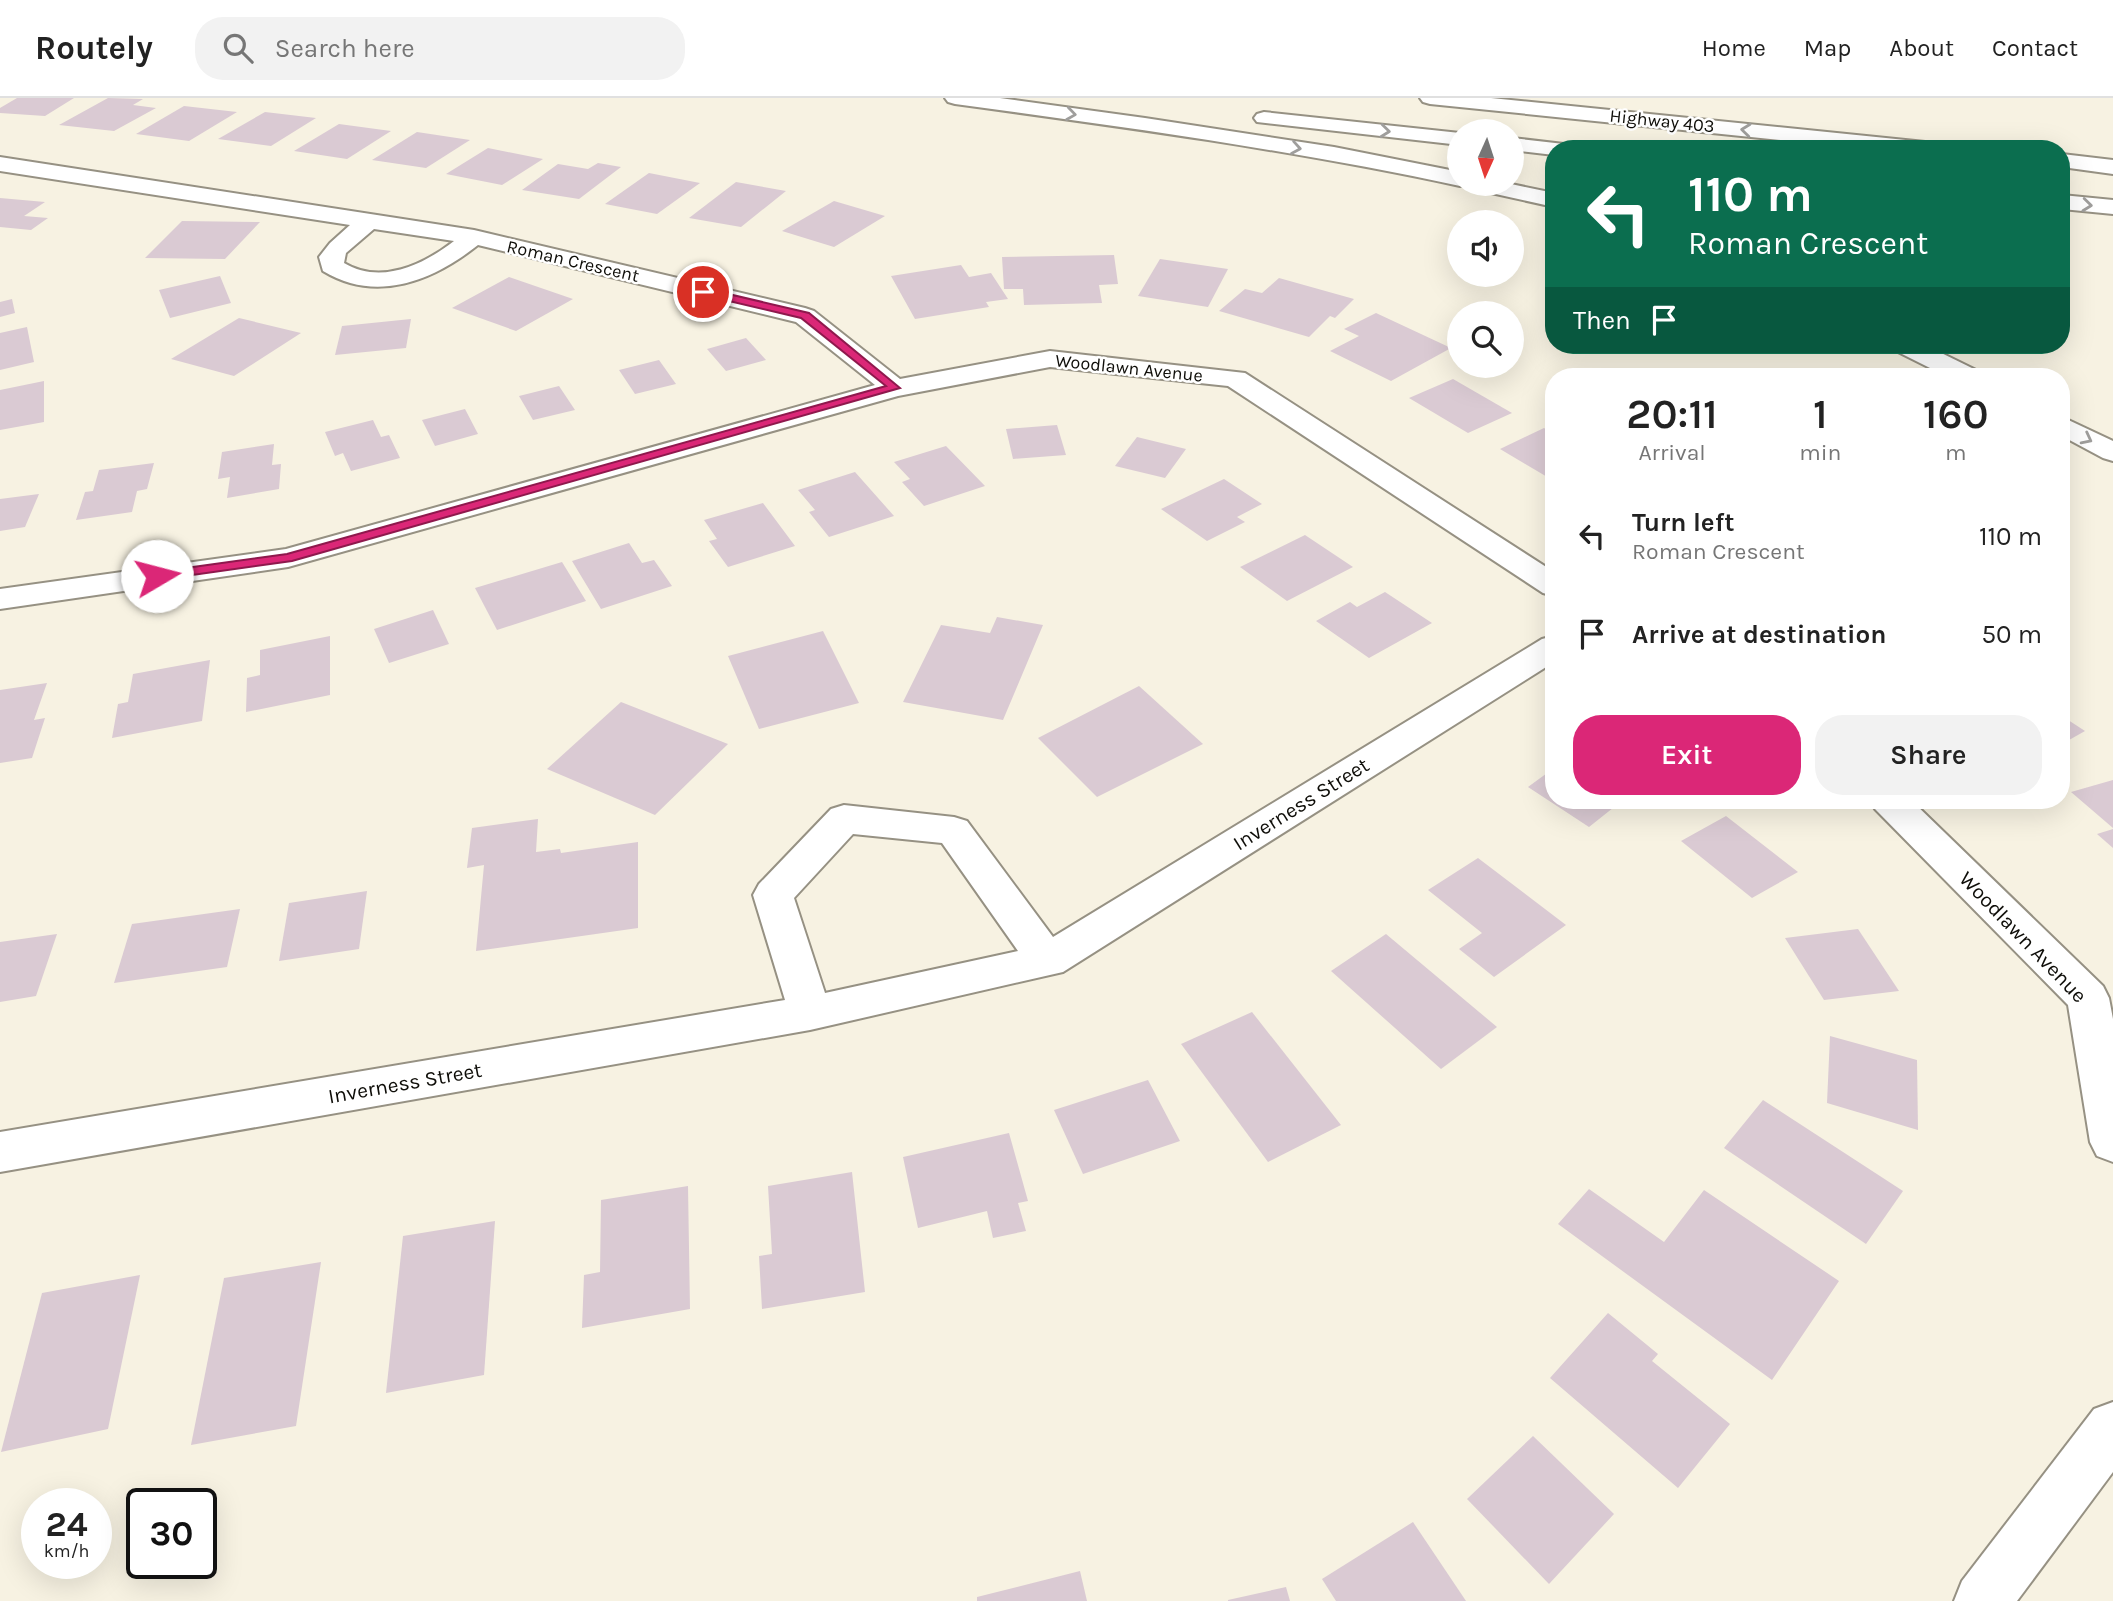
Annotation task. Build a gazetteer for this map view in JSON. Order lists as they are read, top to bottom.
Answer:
{
  "streets": {
    "main road": [
      "Highway 403",
      "Roman Crescent",
      "Woodlawn Avenue",
      "Inverness Street"
    ]
  },
  "crossings": [
    ["Roman Crescent", "Woodlawn Avenue"]
  ],
  "one_way": ["Highway 403"],
  "north": "bottom",
  "page": {
    "header": "Routely",
    "search": "Search here",
    "nav": [
      "Home",
      "Map",
      "About",
      "Contact"
    ],
    "turn": ["110 m", "Roman Crescent"],
    "then": "Then",
    "eta": [
      "20:11",
      "Arrival",
      "1",
      "min",
      "160",
      "m"
    ],
    "list": [
      {
        "name": "Turn left",
        "note": "Roman Crescent",
        "value": "110 m"
      },
      {
        "name": "Arrive at destination",
        "value": "50 m"
      }
    ],
    "buttons": ["Exit", "Share"],
    "speed": "24 km/h",
    "limit": "30"
  }
}
